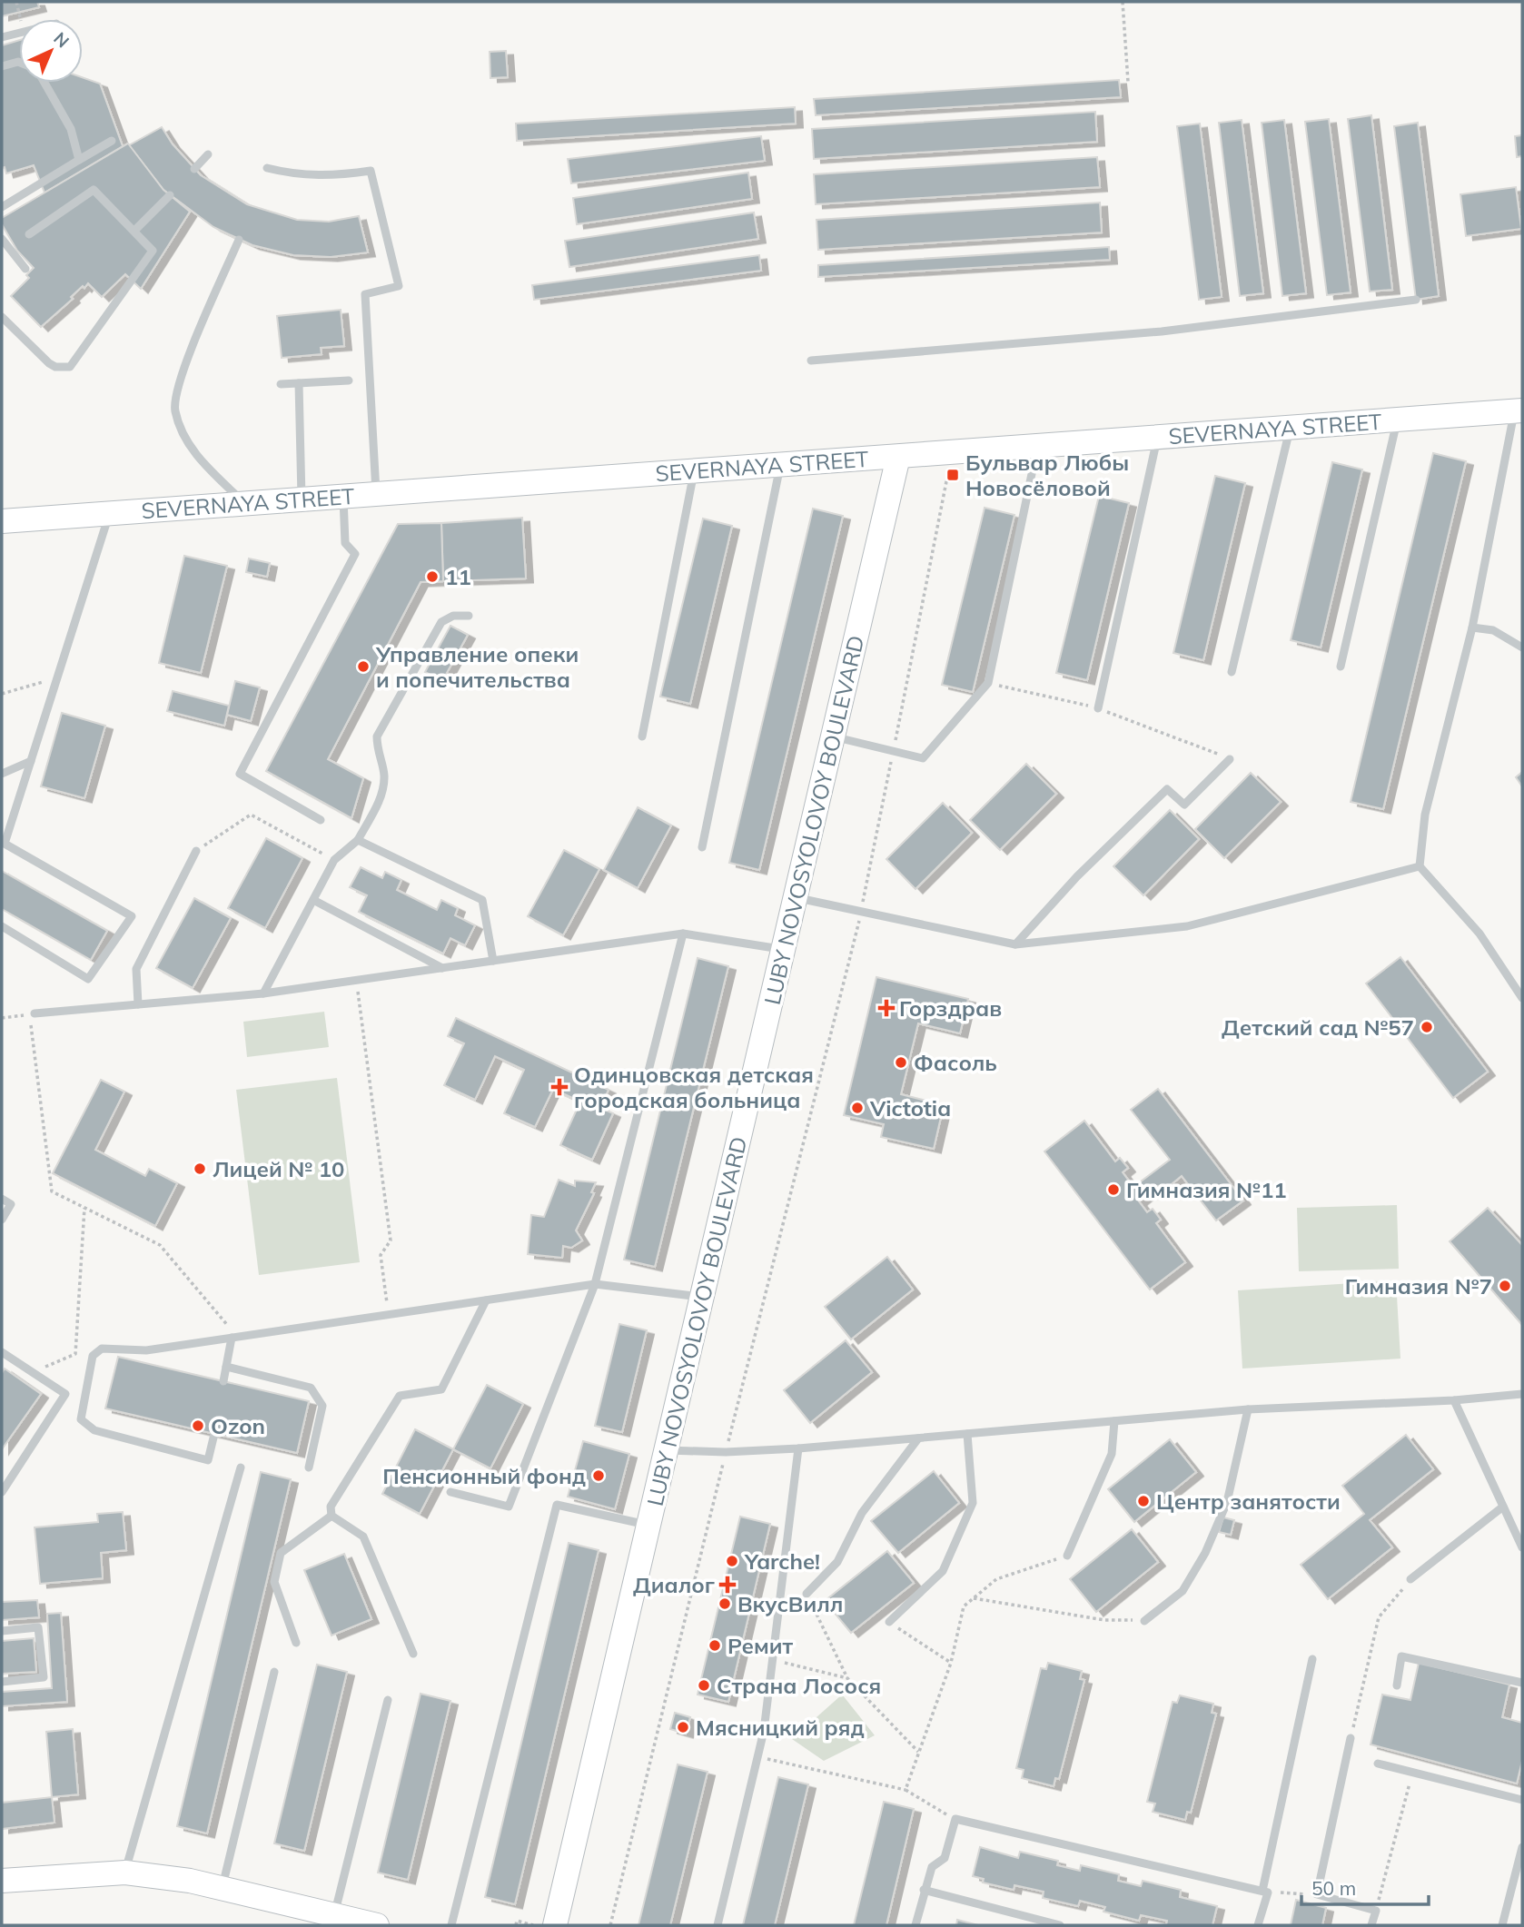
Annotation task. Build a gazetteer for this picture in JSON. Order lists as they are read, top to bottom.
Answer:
{
  "streets": {
    "street": ["SEVERNAYA STREET", "LUBY NOVOSYOLOVOY BOULEVARD"]
  },
  "crossings": [
    ["SEVERNAYA STREET", "LUBY NOVOSYOLOVOY BOULEVARD"]
  ],
  "places": {
    "transit": ["Бульвар Любы Новосёловой"],
    "other": [
      "11",
      "Управление опеки и попечительства",
      "Детский сад №57",
      "Фасоль",
      "Victotia",
      "Лицей № 10",
      "Гимназия №11",
      "Гимназия №7",
      "Ozon",
      "Пенсионный фонд",
      "Центр занятости",
      "Yarche!",
      "ВкусВилл",
      "Ремит",
      "Страна Лосося",
      "Мясницкий ряд"
    ],
    "health": ["Горздрав", "Одинцовская детская городская больница", "Диалог"]
  },
  "scale_bar": "50 m",
  "north": "top right"
}
